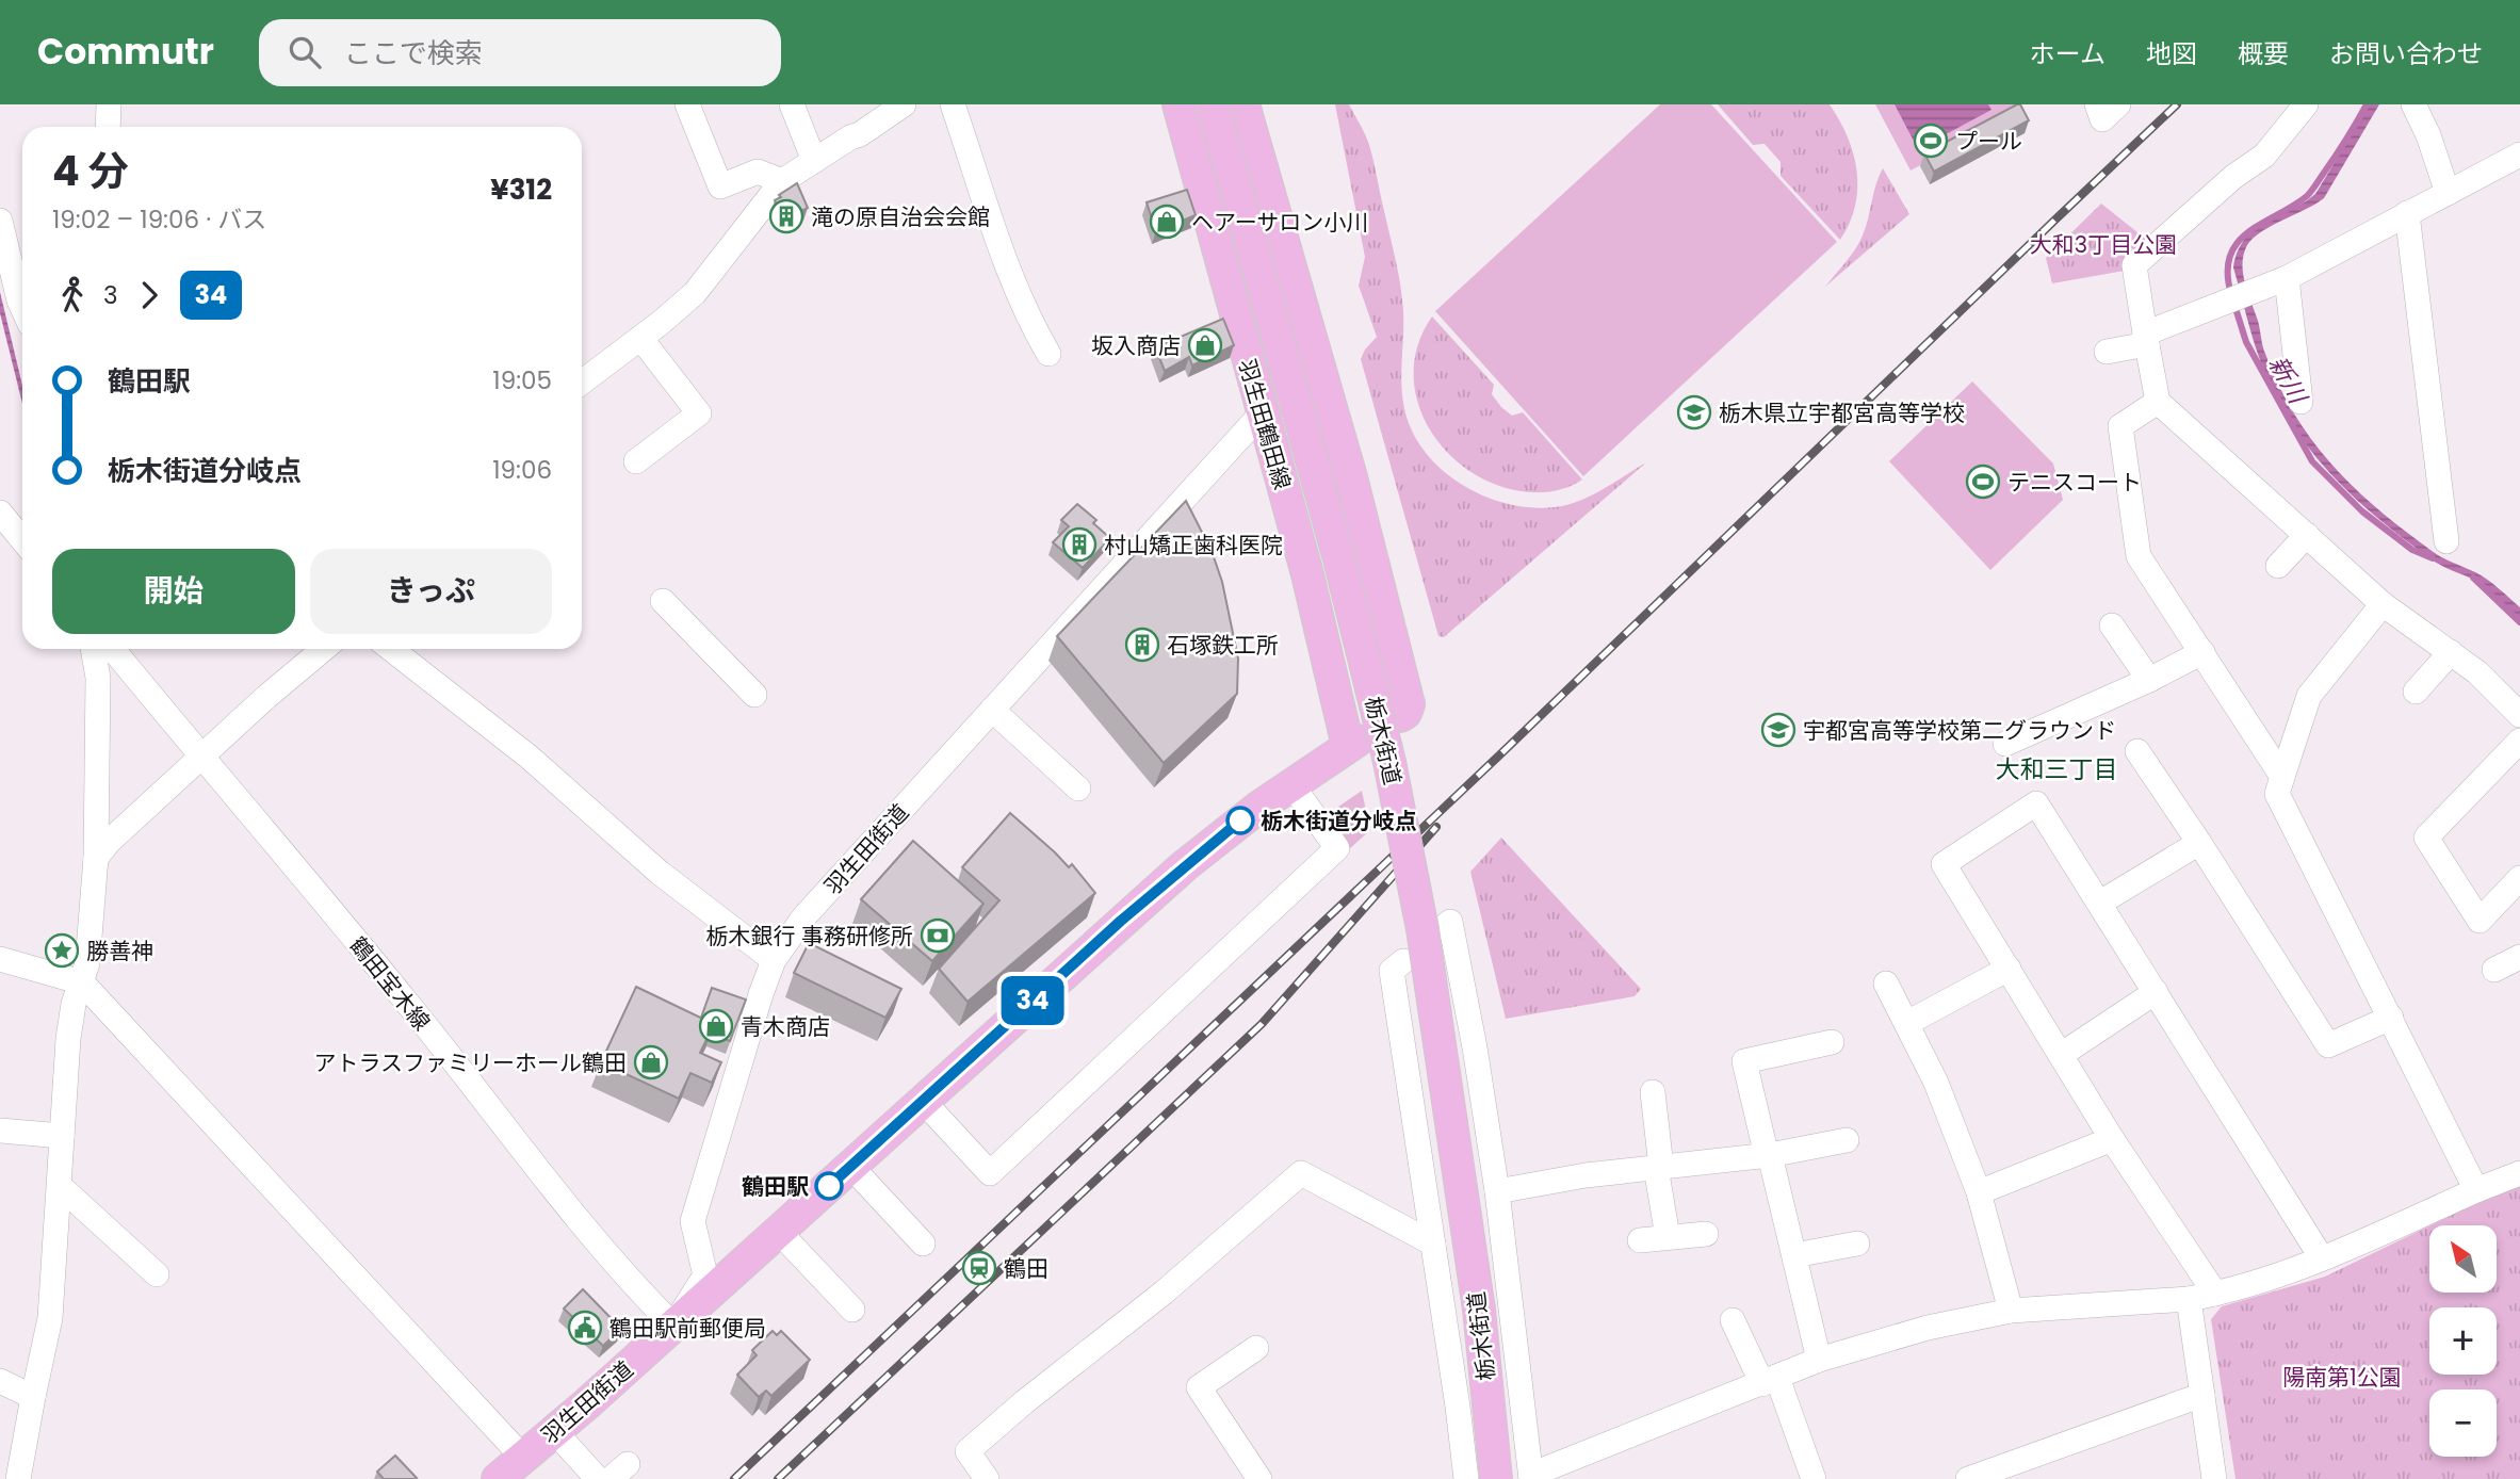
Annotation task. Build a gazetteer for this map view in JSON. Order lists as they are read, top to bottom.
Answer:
{
  "streets": {
    "main road": ["羽生田鶴田線", "栃木街道", "羽生田街道"],
    "street": ["鶴田宝木線"]
  },
  "crossings": [
    ["羽生田鶴田線", "羽生田街道"],
    ["羽生田鶴田線", "鶴田宝木線"],
    ["羽生田街道", "鶴田宝木線"]
  ],
  "districts": ["大和三丁目"],
  "water": ["新川"],
  "parks": ["大和3丁目公園", "陽南第1公園"],
  "places": {
    "sports": ["プール", "テニスコート"],
    "building": ["滝の原自治会会館", "村山矯正歯科医院", "石塚鉄工所"],
    "shop": [
      "ヘアーサロン小川",
      "坂入商店",
      "青木商店",
      "アトラスファミリーホール鶴田"
    ],
    "school or university": ["栃木県立宇都宮高等学校", "宇都宮高等学校第二グラウンド"],
    "other": ["栃木街道分岐点", "鶴田駅"],
    "bank": ["栃木銀行 事務研修所"],
    "place": ["勝善神"],
    "station": ["鶴田"],
    "public building": ["鶴田駅前郵便局"]
  },
  "lines": ["bus line 34"],
  "north": "top left",
  "page": {
    "header": "Commutr",
    "search": "ここで検索",
    "nav": [
      "ホーム",
      "地図",
      "概要",
      "お問い合わせ"
    ],
    "on_map": "34",
    "heading": ["4 分", "19:02 – 19:06 · バス", "¥312"],
    "legs": ["3", "34"],
    "list": [
      {
        "name": "鶴田駅",
        "value": "19:05"
      },
      {
        "name": "栃木街道分岐点",
        "value": "19:06"
      }
    ],
    "buttons": ["開始", "きっぷ"],
    "map_buttons": ["+", "−"]
  }
}
